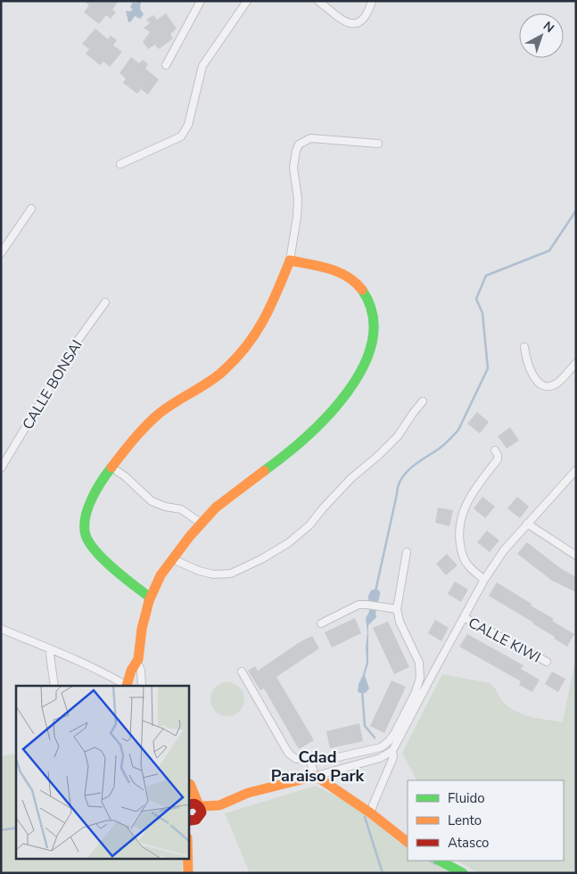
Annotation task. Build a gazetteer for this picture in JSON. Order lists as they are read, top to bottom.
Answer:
{
  "streets": {
    "street": ["CALLE BONSAI", "CALLE KIWI"]
  },
  "districts": ["Cdad Paraiso Park"],
  "legend": ["Fluido", "Lento", "Atasco"],
  "north": "top right"
}
